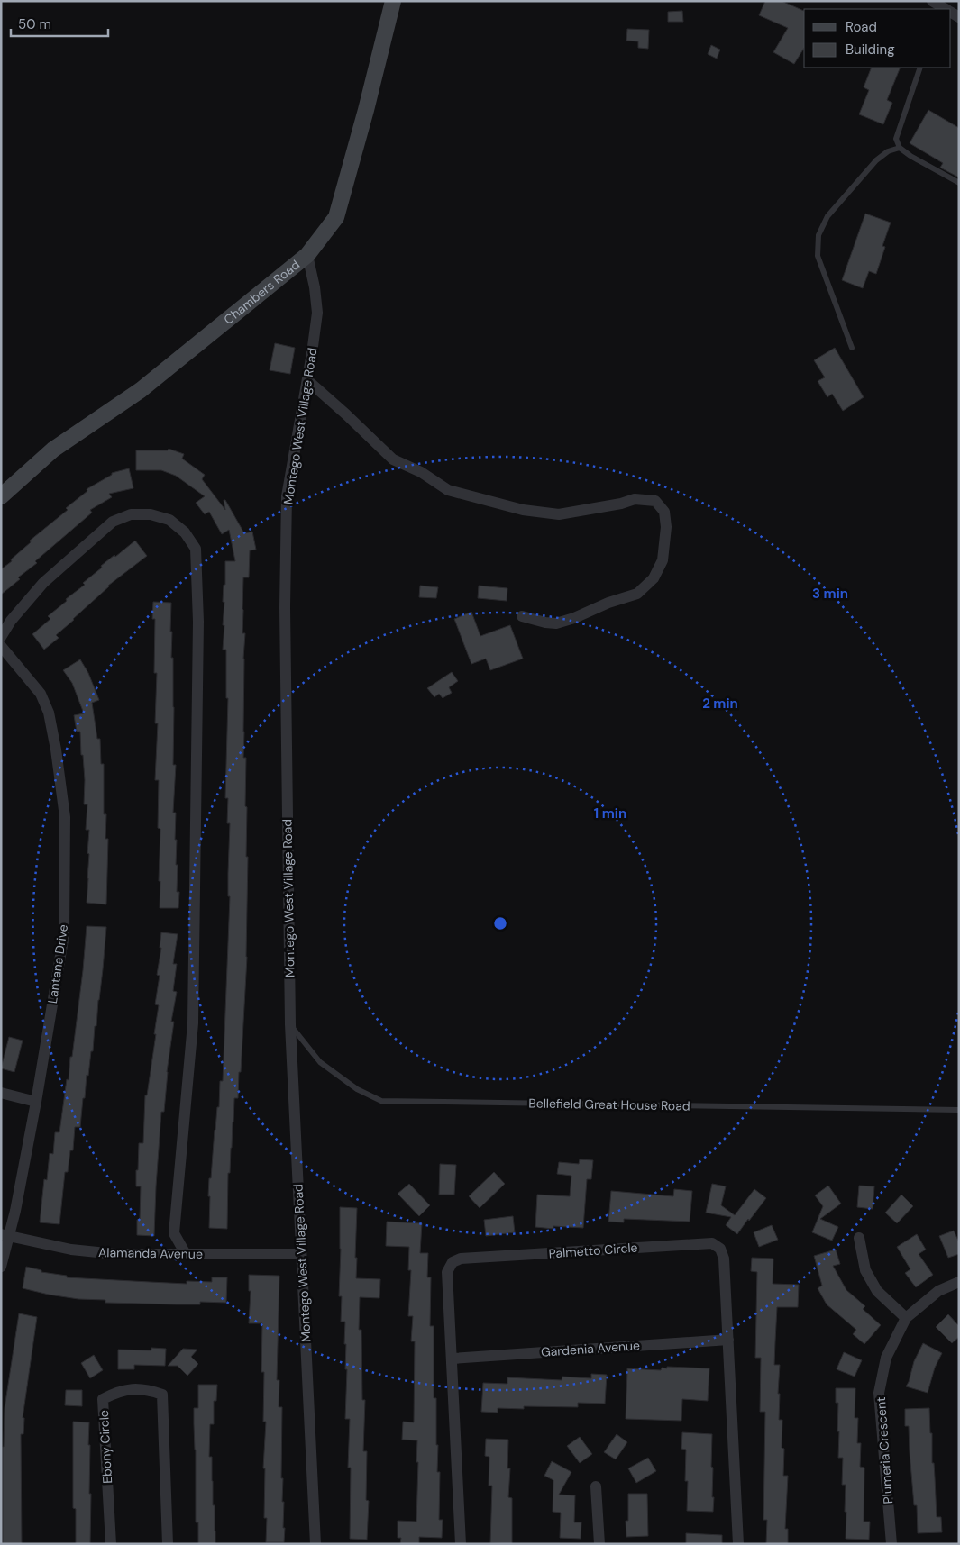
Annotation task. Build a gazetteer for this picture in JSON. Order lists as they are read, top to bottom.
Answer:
{
  "streets": {
    "street": [
      "Chambers Road",
      "Montego West Village Road",
      "Lantana Drive",
      "Palmetto Circle",
      "Alamanda Avenue",
      "Gardenia Avenue",
      "Ebony Circle",
      "Plumeria Crescent"
    ],
    "lane": ["Bellefield Great House Road"]
  },
  "crossings": [
    ["Chambers Road", "Montego West Village Road"],
    ["Montego West Village Road", "Bellefield Great House Road"],
    ["Montego West Village Road", "Alamanda Avenue"],
    ["Lantana Drive", "Alamanda Avenue"],
    ["Palmetto Circle", "Gardenia Avenue"]
  ],
  "legend": ["Road", "Building"],
  "scale_bar": "50 m",
  "rings": ["3 min", "2 min", "1 min"]
}
